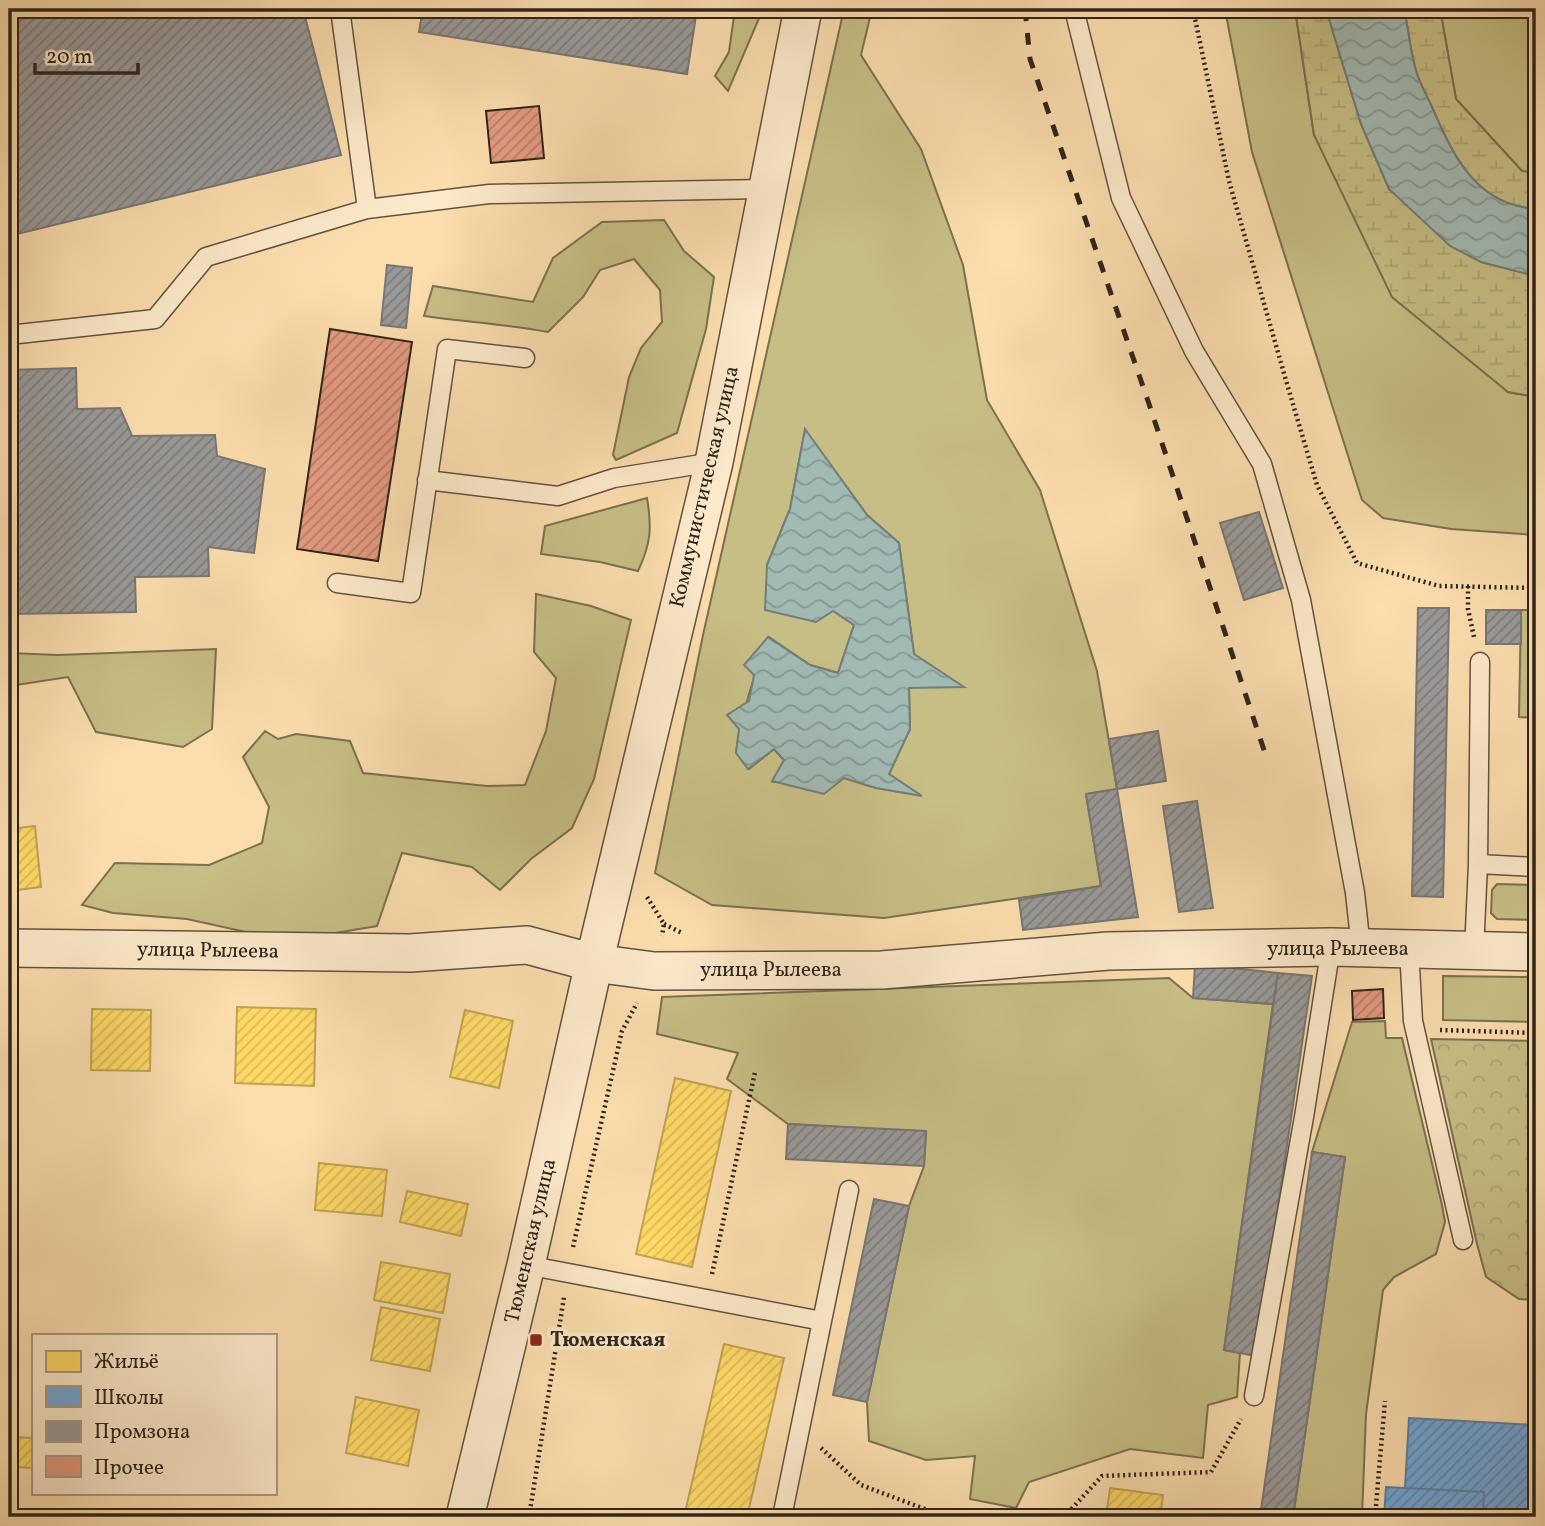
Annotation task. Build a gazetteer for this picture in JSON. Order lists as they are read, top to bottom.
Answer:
{
  "streets": {
    "street": ["Коммунистическая улица", "улица Рылеева", "Тюменская улица"]
  },
  "crossings": [
    ["Коммунистическая улица", "улица Рылеева"],
    ["Коммунистическая улица", "Тюменская улица"],
    ["улица Рылеева", "Тюменская улица"]
  ],
  "places": {
    "transit": ["Тюменская"]
  },
  "legend": [
    "Жильё",
    "Школы",
    "Промзона",
    "Прочее"
  ],
  "scale_bar": "20 m"
}
